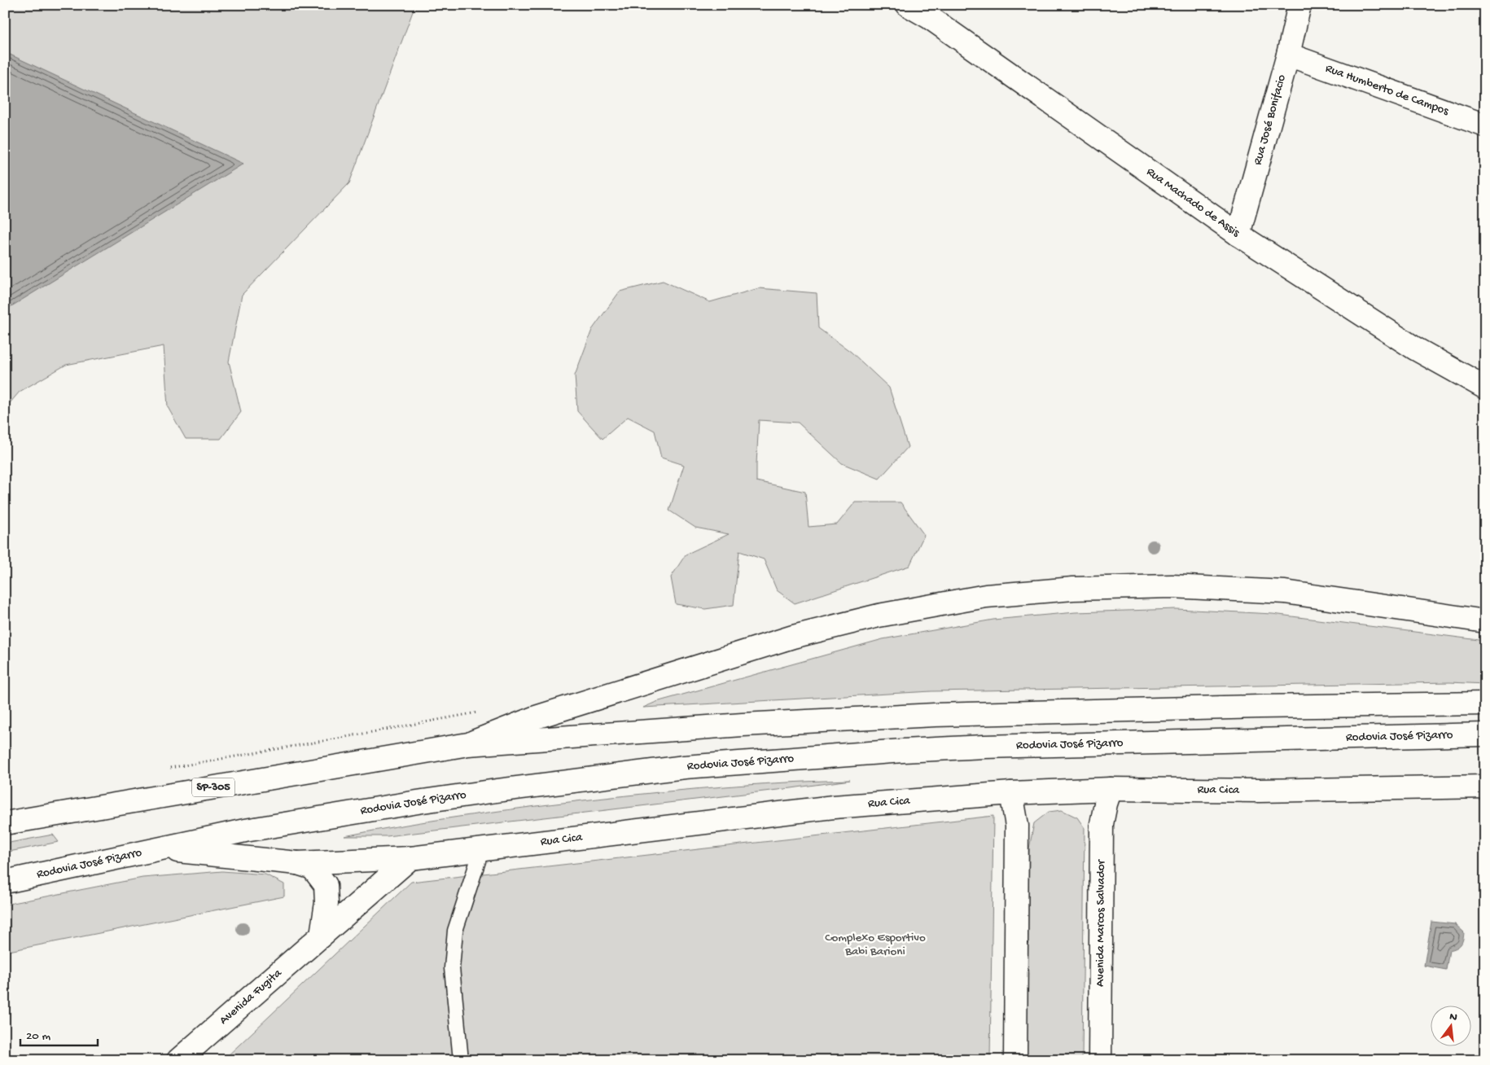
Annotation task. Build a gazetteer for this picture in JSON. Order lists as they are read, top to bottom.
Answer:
{
  "streets": {
    "street": [
      "Rua Humberto de Campos",
      "Rua José Bonifacio",
      "Rua Machado de Assis",
      "Rodovia José Pizarro",
      "SP-305",
      "Rua Cica",
      "Avenida Marcos Salvador",
      "Avenida Fugita"
    ]
  },
  "crossings": [
    ["Rua Humberto de Campos", "Rua José Bonifacio"],
    ["Rua José Bonifacio", "Rua Machado de Assis"],
    ["Rua Cica", "Avenida Marcos Salvador"],
    ["Rua Cica", "Avenida Fugita"]
  ],
  "parks": ["Complexo Esportivo Babi Barioni"],
  "scale_bar": "20 m",
  "north": "top"
}
